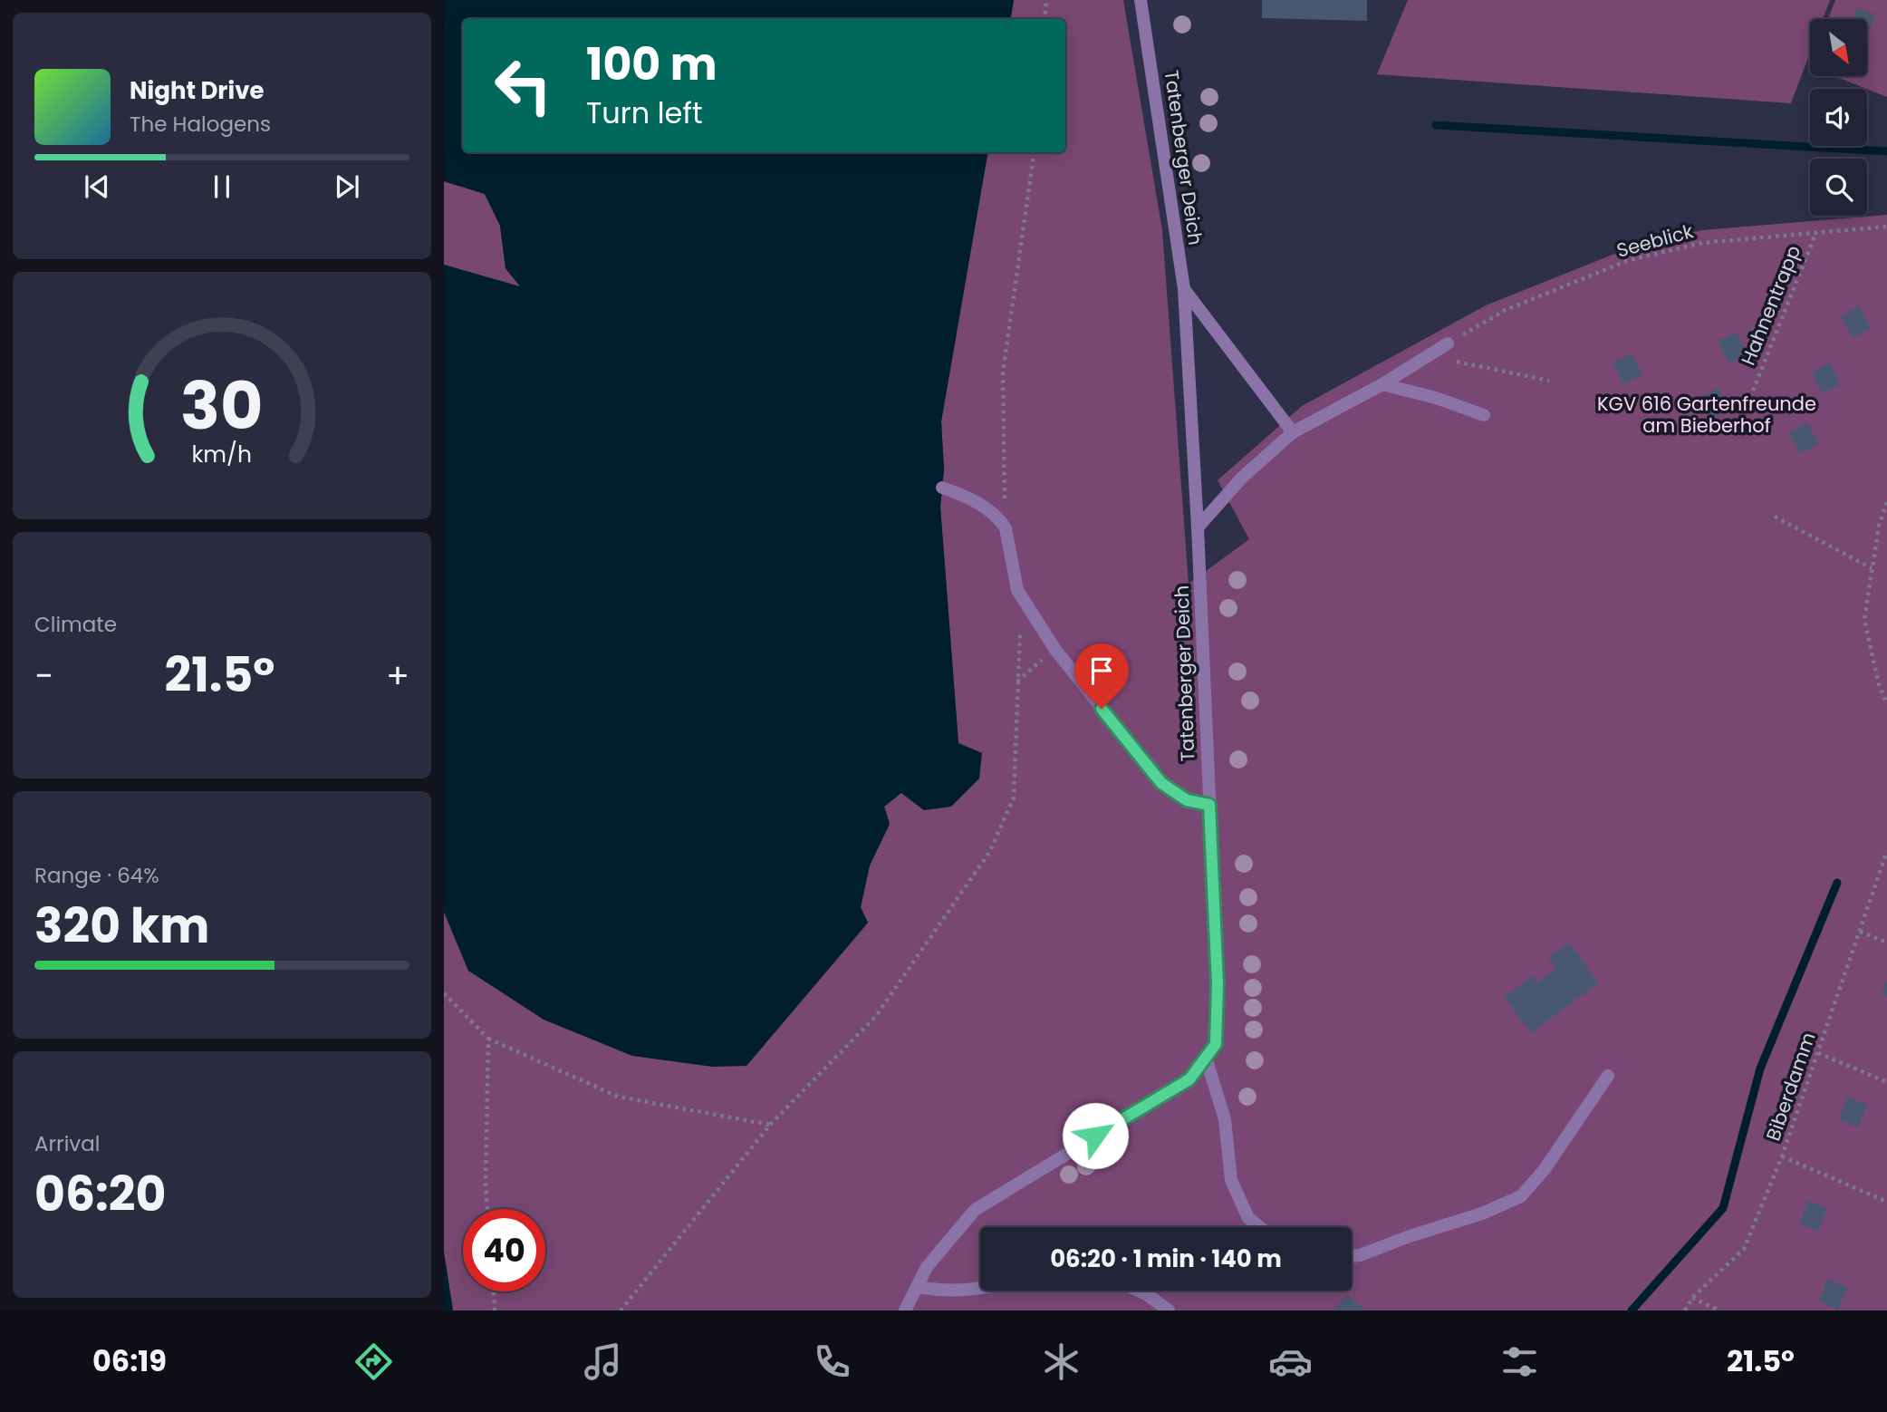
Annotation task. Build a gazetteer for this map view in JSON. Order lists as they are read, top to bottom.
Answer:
{
  "streets": {
    "street": ["Tatenberger Deich"],
    "path": ["Seeblick", "Hahnentrapp", "Biberdamm"]
  },
  "crossings": [
    ["Seeblick", "Hahnentrapp"]
  ],
  "parks": ["KGV 616 Gartenfreunde am Bieberhof"],
  "north": "bottom right",
  "page": {
    "turn": ["100 m", "Turn left"],
    "song": ["Night Drive", "The Halogens"],
    "tile": [
      "Climate",
      ["Range · 64%", "320 km"],
      ["Arrival", "06:20"]
    ],
    "heat": ["−", "21.5°", "+"],
    "limit": "40",
    "trip": "06:20 · 1 min · 140 m",
    "tabs": ["06:19", "21.5°"],
    "gauge": ["30", "km/h"]
  }
}
